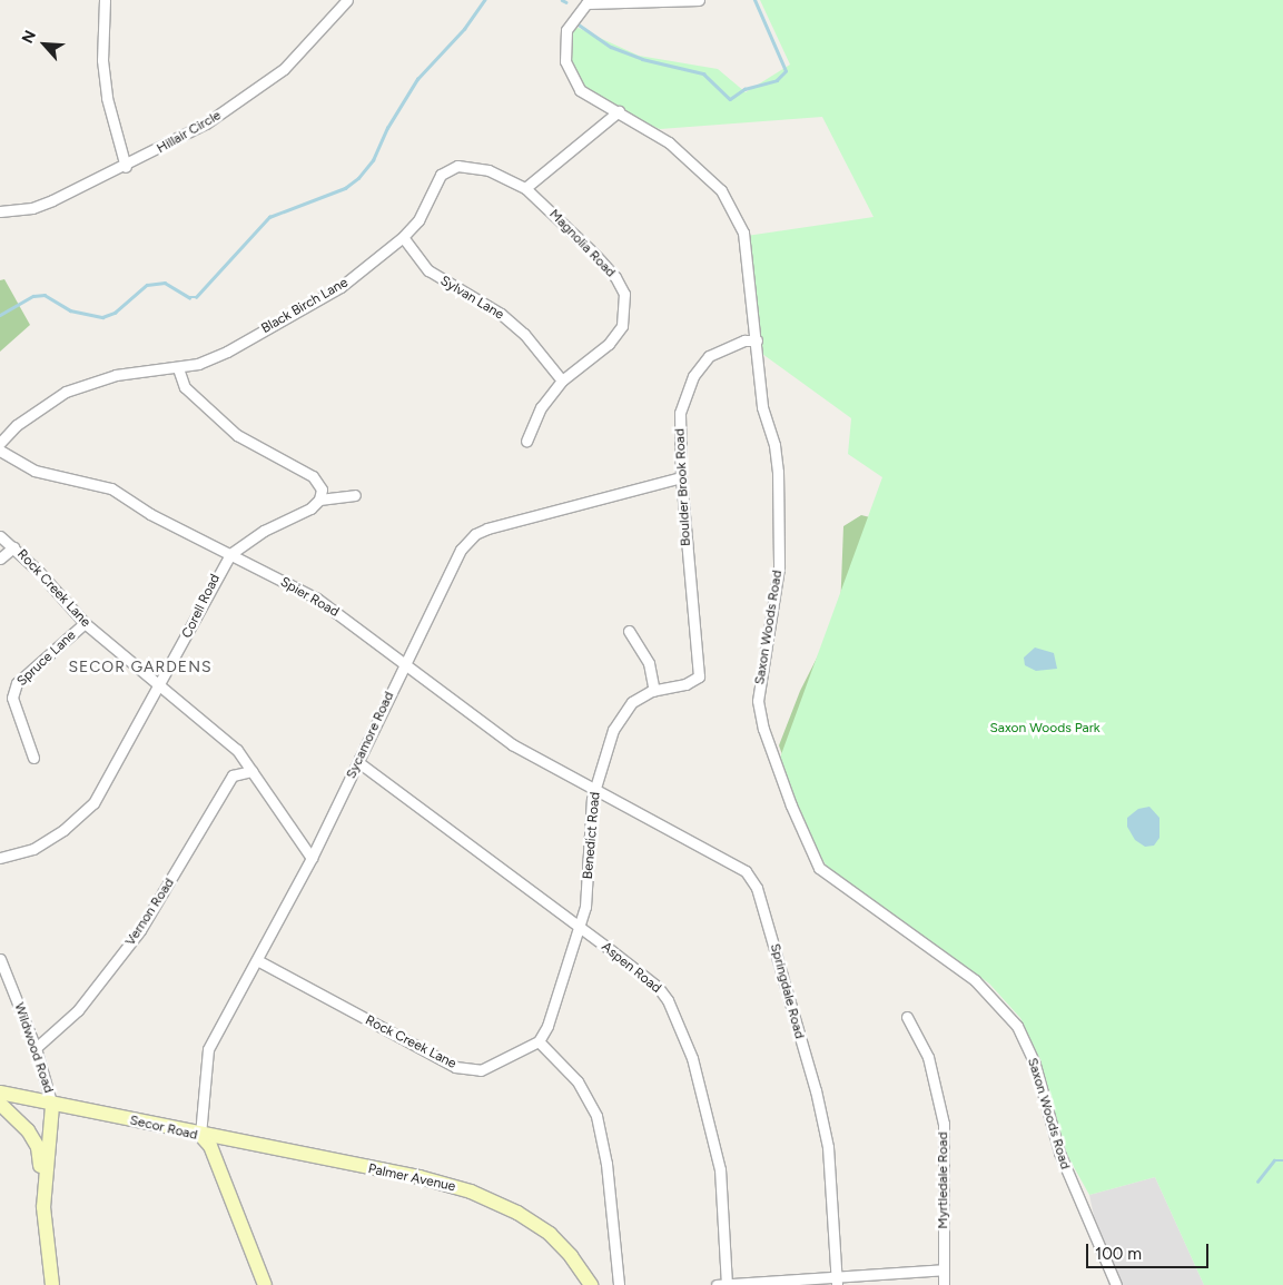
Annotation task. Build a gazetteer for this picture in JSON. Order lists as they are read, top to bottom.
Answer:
{
  "streets": {
    "main road": ["Secor Road", "Palmer Avenue"],
    "street": [
      "Hillair Circle",
      "Magnolia Road",
      "Sylvan Lane",
      "Black Birch Lane",
      "Boulder Brook Road",
      "Rock Creek Lane",
      "Spier Road",
      "Corell Road",
      "Saxon Woods Road",
      "Spruce Lane",
      "Sycamore Road",
      "Benedict Road",
      "Vernon Road",
      "Aspen Road",
      "Springdale Road",
      "Wildwood Road",
      "Myrtledale Road"
    ]
  },
  "crossings": [
    ["Magnolia Road", "Sylvan Lane"],
    ["Magnolia Road", "Black Birch Lane"],
    ["Sylvan Lane", "Black Birch Lane"],
    ["Boulder Brook Road", "Saxon Woods Road"],
    ["Boulder Brook Road", "Sycamore Road"],
    ["Boulder Brook Road", "Benedict Road"],
    ["Rock Creek Lane", "Corell Road"],
    ["Rock Creek Lane", "Spruce Lane"],
    ["Rock Creek Lane", "Sycamore Road"],
    ["Rock Creek Lane", "Benedict Road"],
    ["Rock Creek Lane", "Vernon Road"],
    ["Spier Road", "Corell Road"],
    ["Spier Road", "Sycamore Road"],
    ["Spier Road", "Benedict Road"],
    ["Spier Road", "Springdale Road"],
    ["Sycamore Road", "Aspen Road"],
    ["Sycamore Road", "Secor Road"],
    ["Sycamore Road", "Palmer Avenue"],
    ["Benedict Road", "Aspen Road"],
    ["Benedict Road", "Springdale Road"],
    ["Vernon Road", "Wildwood Road"],
    ["Wildwood Road", "Secor Road"],
    ["Secor Road", "Palmer Avenue"]
  ],
  "districts": ["SECOR GARDENS"],
  "parks": ["Saxon Woods Park"],
  "scale_bar": "100 m",
  "north": "top left"
}
